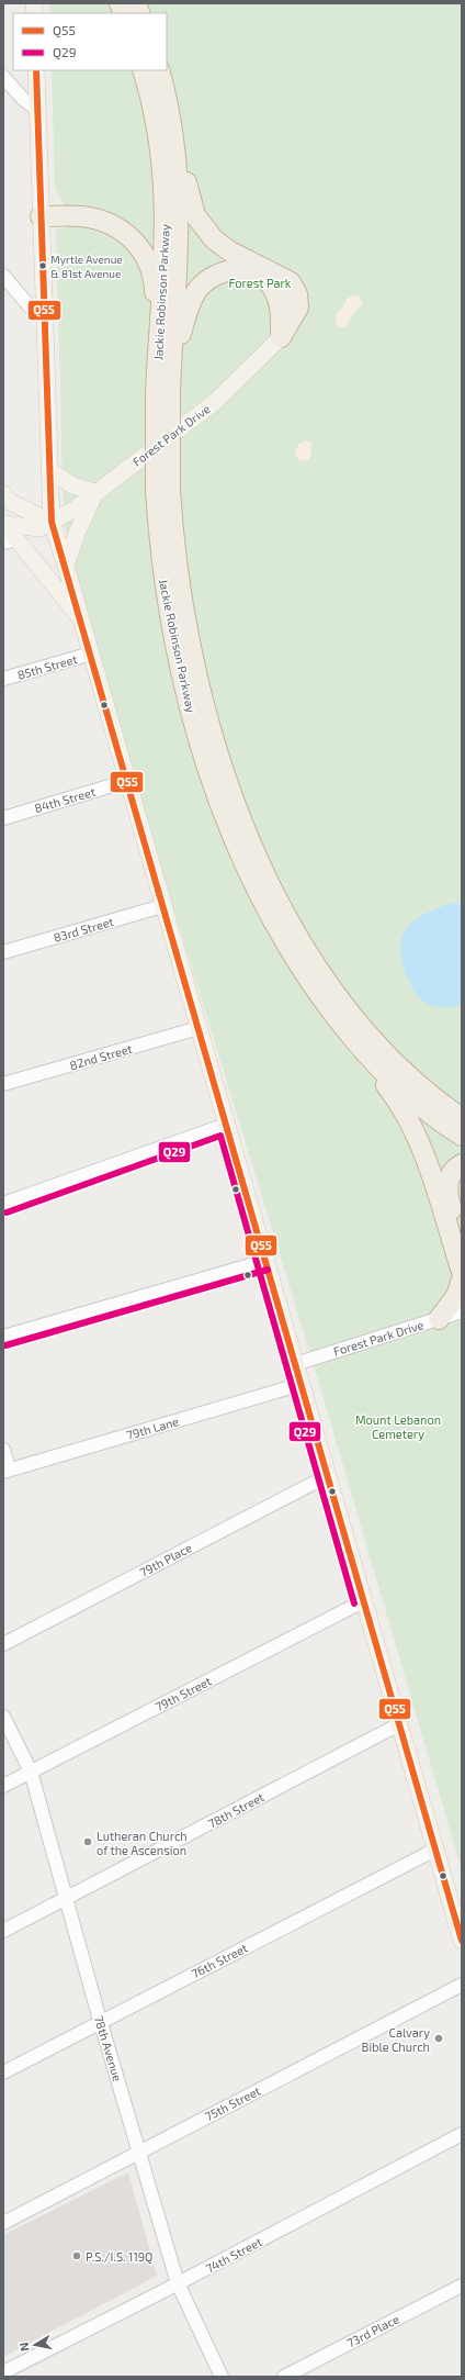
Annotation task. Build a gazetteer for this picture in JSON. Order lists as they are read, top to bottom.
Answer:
{
  "streets": {
    "highway": ["Jackie Robinson Parkway"],
    "main road": ["Forest Park Drive"],
    "street": [
      "85th Street",
      "84th Street",
      "83rd Street",
      "82nd Street",
      "79th Lane",
      "79th Place",
      "79th Street",
      "78th Street",
      "76th Street",
      "78th Avenue",
      "75th Street",
      "74th Street",
      "73rd Place"
    ]
  },
  "crossings": [
    ["Forest Park Drive", "79th Lane"],
    ["79th Street", "78th Avenue"],
    ["78th Street", "78th Avenue"],
    ["76th Street", "78th Avenue"],
    ["78th Avenue", "75th Street"],
    ["78th Avenue", "74th Street"]
  ],
  "parks": ["Forest Park", "Mount Lebanon Cemetery"],
  "places": [
    "Myrtle Avenue & 81st Avenue",
    "Lutheran Church of the Ascension",
    "Calvary Bible Church",
    "P.S./I.S. 119Q"
  ],
  "lines": ["transit line Q55", "transit line Q29"],
  "legend": ["Q55", "Q29"],
  "north": "left"
}
